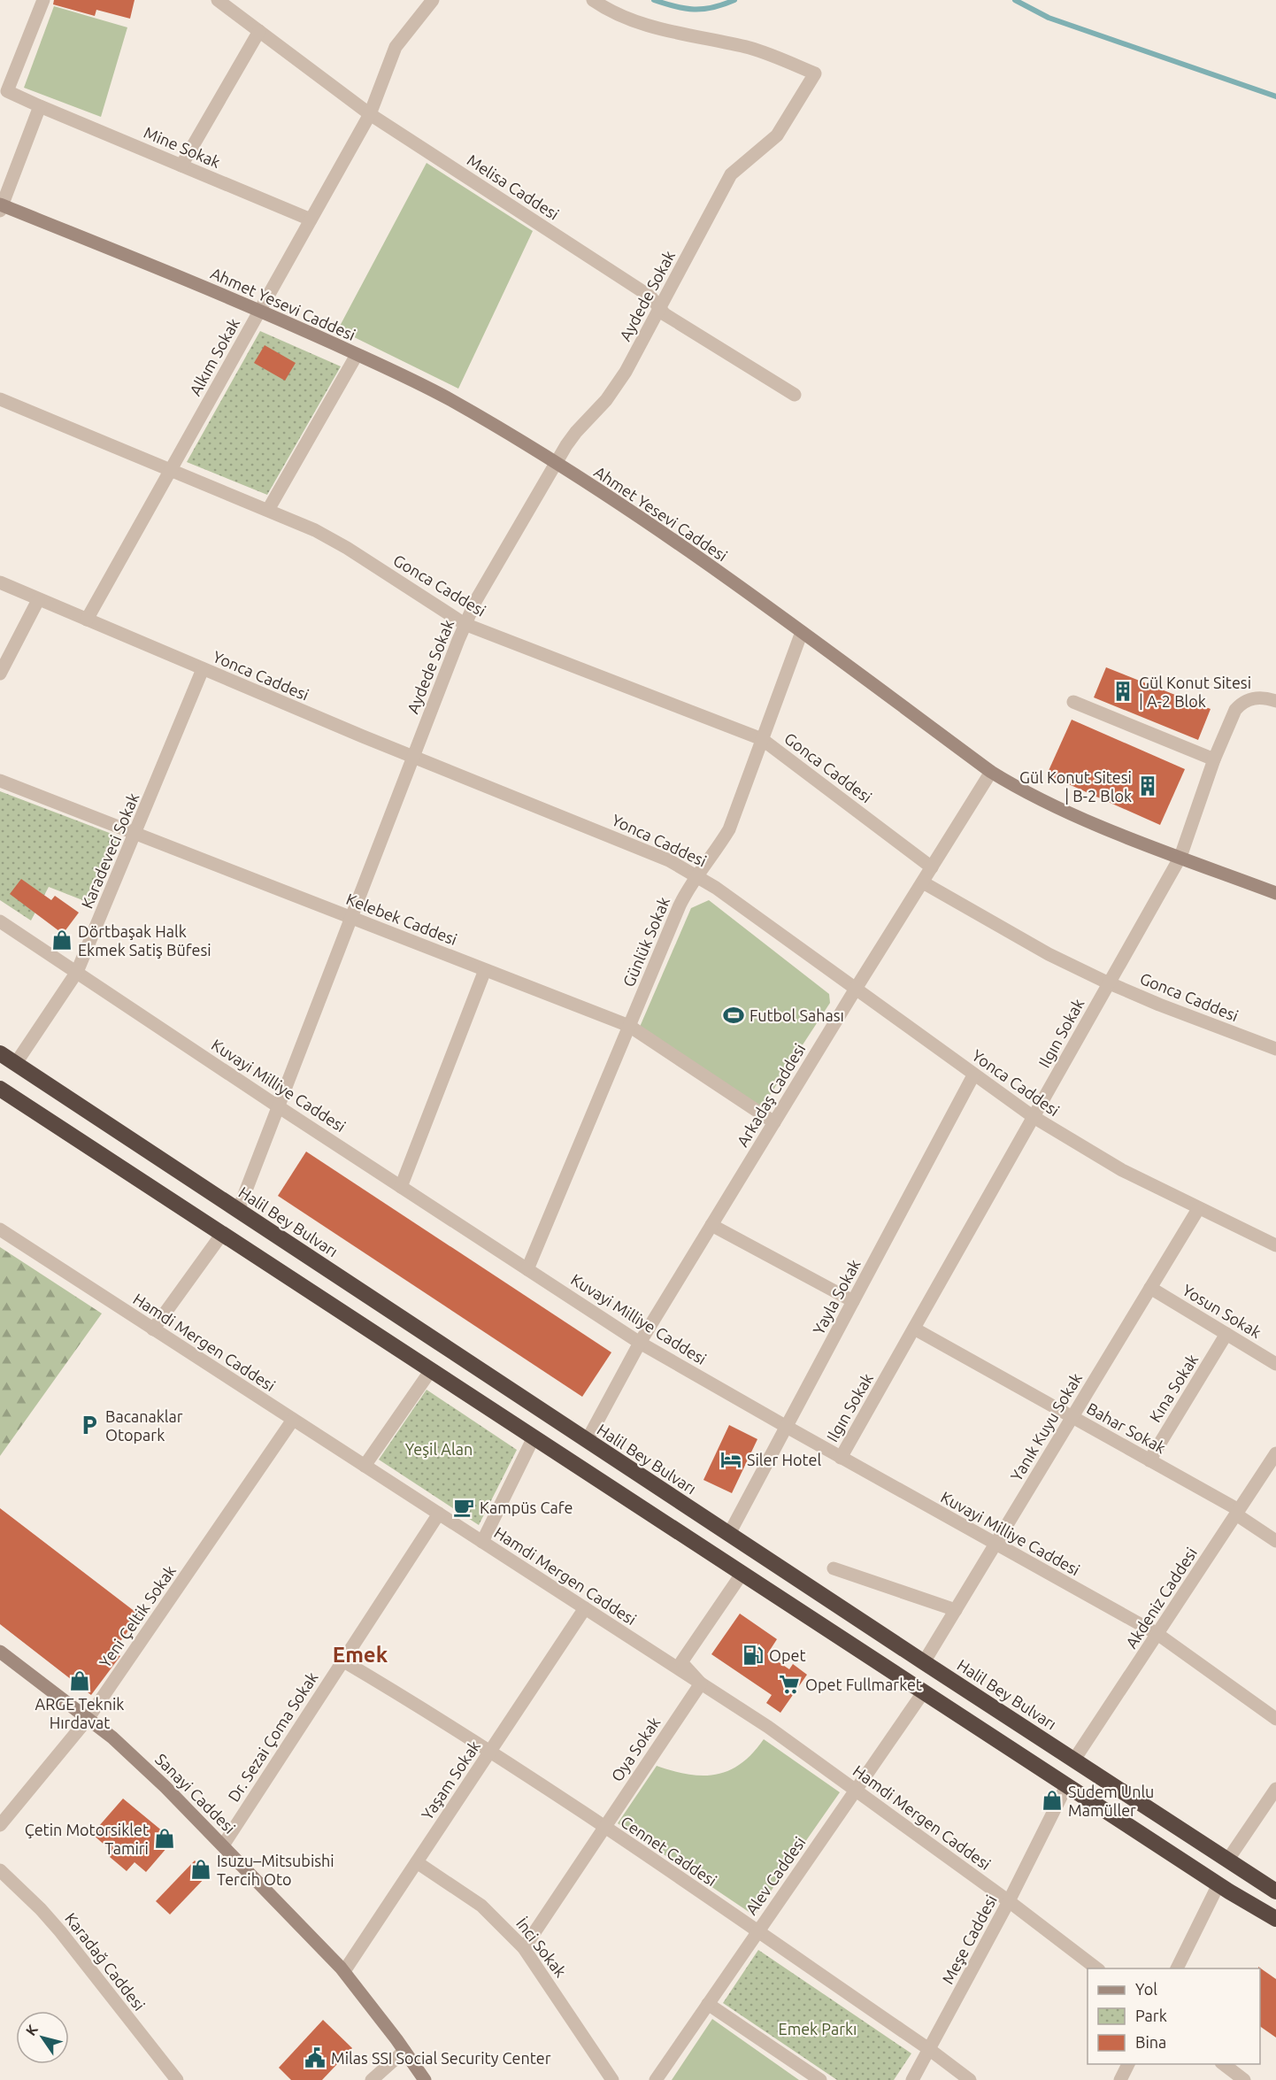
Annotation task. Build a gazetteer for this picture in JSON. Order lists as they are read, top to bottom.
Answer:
{
  "streets": {
    "highway": ["Halil Bey Bulvarı"],
    "street": [
      "Mine Sokak",
      "Melisa Caddesi",
      "Aydede Sokak",
      "Ahmet Yesevi Caddesi",
      "Alkım Sokak",
      "Gonca Caddesi",
      "Yonca Caddesi",
      "Karadeveci Sokak",
      "Kelebek Caddesi",
      "Günlük Sokak",
      "Ilgın Sokak",
      "Kuvayi Milliye Caddesi",
      "Arkadaş Caddesi",
      "Yayla Sokak",
      "Yosun Sokak",
      "Hamdi Mergen Caddesi",
      "Kına Sokak",
      "Yanık Kuyu Sokak",
      "Bahar Sokak",
      "Akdeniz Caddesi",
      "Yeni Çeltik Sokak",
      "Dr. Sezai Çoma Sokak",
      "Oya Sokak",
      "Yaşam Sokak",
      "Sanayi Caddesi",
      "Cennet Caddesi",
      "Alev Caddesi",
      "Meşe Caddesi",
      "İnci Sokak",
      "Karadağ Caddesi"
    ]
  },
  "crossings": [
    ["Mine Sokak", "Alkım Sokak"],
    ["Melisa Caddesi", "Aydede Sokak"],
    ["Melisa Caddesi", "Alkım Sokak"],
    ["Aydede Sokak", "Ahmet Yesevi Caddesi"],
    ["Aydede Sokak", "Gonca Caddesi"],
    ["Aydede Sokak", "Yonca Caddesi"],
    ["Aydede Sokak", "Kelebek Caddesi"],
    ["Aydede Sokak", "Kuvayi Milliye Caddesi"],
    ["Aydede Sokak", "Halil Bey Bulvarı"],
    ["Ahmet Yesevi Caddesi", "Alkım Sokak"],
    ["Ahmet Yesevi Caddesi", "Günlük Sokak"],
    ["Ahmet Yesevi Caddesi", "Ilgın Sokak"],
    ["Ahmet Yesevi Caddesi", "Arkadaş Caddesi"],
    ["Alkım Sokak", "Gonca Caddesi"],
    ["Alkım Sokak", "Yonca Caddesi"],
    ["Gonca Caddesi", "Günlük Sokak"],
    ["Gonca Caddesi", "Ilgın Sokak"],
    ["Gonca Caddesi", "Arkadaş Caddesi"],
    ["Yonca Caddesi", "Karadeveci Sokak"],
    ["Yonca Caddesi", "Günlük Sokak"],
    ["Yonca Caddesi", "Ilgın Sokak"],
    ["Yonca Caddesi", "Arkadaş Caddesi"],
    ["Yonca Caddesi", "Yayla Sokak"],
    ["Yonca Caddesi", "Yanık Kuyu Sokak"],
    ["Karadeveci Sokak", "Kelebek Caddesi"],
    ["Karadeveci Sokak", "Kuvayi Milliye Caddesi"],
    ["Karadeveci Sokak", "Halil Bey Bulvarı"],
    ["Kelebek Caddesi", "Günlük Sokak"],
    ["Kelebek Caddesi", "Arkadaş Caddesi"],
    ["Günlük Sokak", "Kuvayi Milliye Caddesi"],
    ["Ilgın Sokak", "Kuvayi Milliye Caddesi"],
    ["Ilgın Sokak", "Bahar Sokak"],
    ["Kuvayi Milliye Caddesi", "Arkadaş Caddesi"],
    ["Kuvayi Milliye Caddesi", "Yayla Sokak"],
    ["Kuvayi Milliye Caddesi", "Yanık Kuyu Sokak"],
    ["Kuvayi Milliye Caddesi", "Akdeniz Caddesi"],
    ["Arkadaş Caddesi", "Halil Bey Bulvarı"],
    ["Halil Bey Bulvarı", "Yayla Sokak"],
    ["Halil Bey Bulvarı", "Yanık Kuyu Sokak"],
    ["Halil Bey Bulvarı", "Akdeniz Caddesi"],
    ["Yosun Sokak", "Kına Sokak"],
    ["Yosun Sokak", "Yanık Kuyu Sokak"],
    ["Hamdi Mergen Caddesi", "Yeni Çeltik Sokak"],
    ["Hamdi Mergen Caddesi", "Dr. Sezai Çoma Sokak"],
    ["Hamdi Mergen Caddesi", "Oya Sokak"],
    ["Hamdi Mergen Caddesi", "Yaşam Sokak"],
    ["Hamdi Mergen Caddesi", "Alev Caddesi"],
    ["Hamdi Mergen Caddesi", "Meşe Caddesi"],
    ["Kına Sokak", "Bahar Sokak"],
    ["Yanık Kuyu Sokak", "Bahar Sokak"],
    ["Bahar Sokak", "Akdeniz Caddesi"],
    ["Yeni Çeltik Sokak", "Sanayi Caddesi"],
    ["Dr. Sezai Çoma Sokak", "Sanayi Caddesi"],
    ["Dr. Sezai Çoma Sokak", "Cennet Caddesi"],
    ["Oya Sokak", "Cennet Caddesi"],
    ["Oya Sokak", "İnci Sokak"],
    ["Yaşam Sokak", "Sanayi Caddesi"],
    ["Yaşam Sokak", "Cennet Caddesi"],
    ["Yaşam Sokak", "İnci Sokak"],
    ["Cennet Caddesi", "Alev Caddesi"],
    ["Cennet Caddesi", "Meşe Caddesi"]
  ],
  "districts": ["Emek"],
  "parks": ["Yeşil Alan", "Emek Parkı"],
  "places": {
    "building": ["Gül Konut Sitesi | A-2 Blok", "Gül Konut Sitesi | B-2 Blok"],
    "shop": [
      "Dörtbaşak Halk Ekmek Satiş Büfesi",
      "ARGE Teknik Hırdavat",
      "Sudem Unlu Mamüller",
      "Çetin Motorsiklet Tamiri",
      "Isuzu–Mitsubishi Tercih Oto"
    ],
    "sports": ["Futbol Sahası"],
    "parking": ["Bacanaklar Otopark"],
    "hotel": ["Siler Hotel"],
    "cafe": ["Kampüs Cafe"],
    "fuel station": ["Opet"],
    "supermarket": ["Opet Fullmarket"],
    "public building": ["Milas SSI Social Security Center"]
  },
  "legend": ["Yol", "Park", "Bina"],
  "north": "top left"
}
